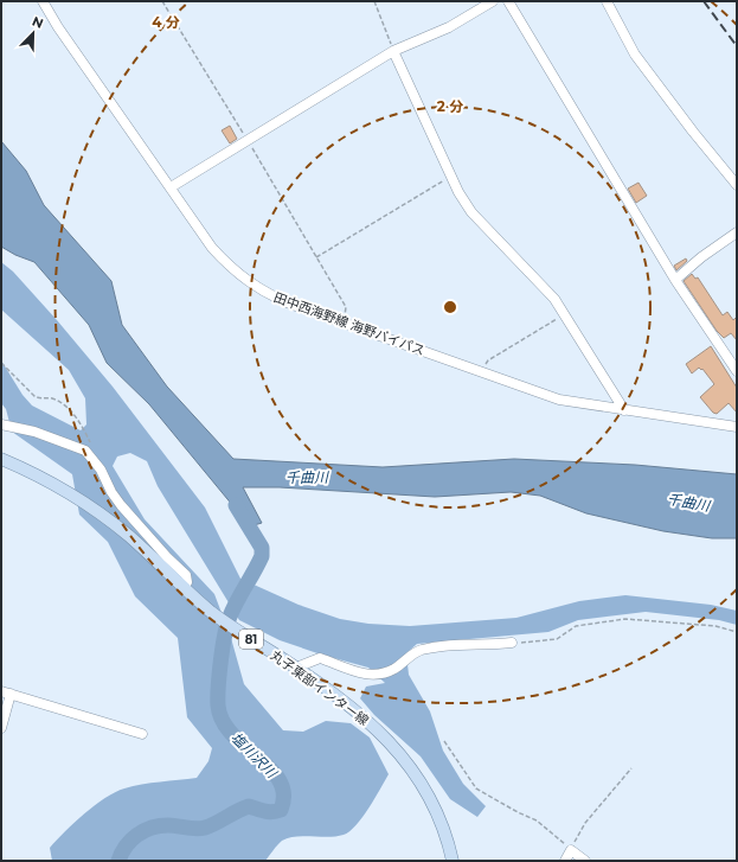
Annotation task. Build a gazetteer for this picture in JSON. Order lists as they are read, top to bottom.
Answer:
{
  "streets": {
    "main road": ["81", "丸子東部インター線"],
    "street": ["田中西海野線 海野バイパス"]
  },
  "water": ["千曲川", "塩川沢川"],
  "north": "top right",
  "rings": ["4 分", "2 分"]
}
